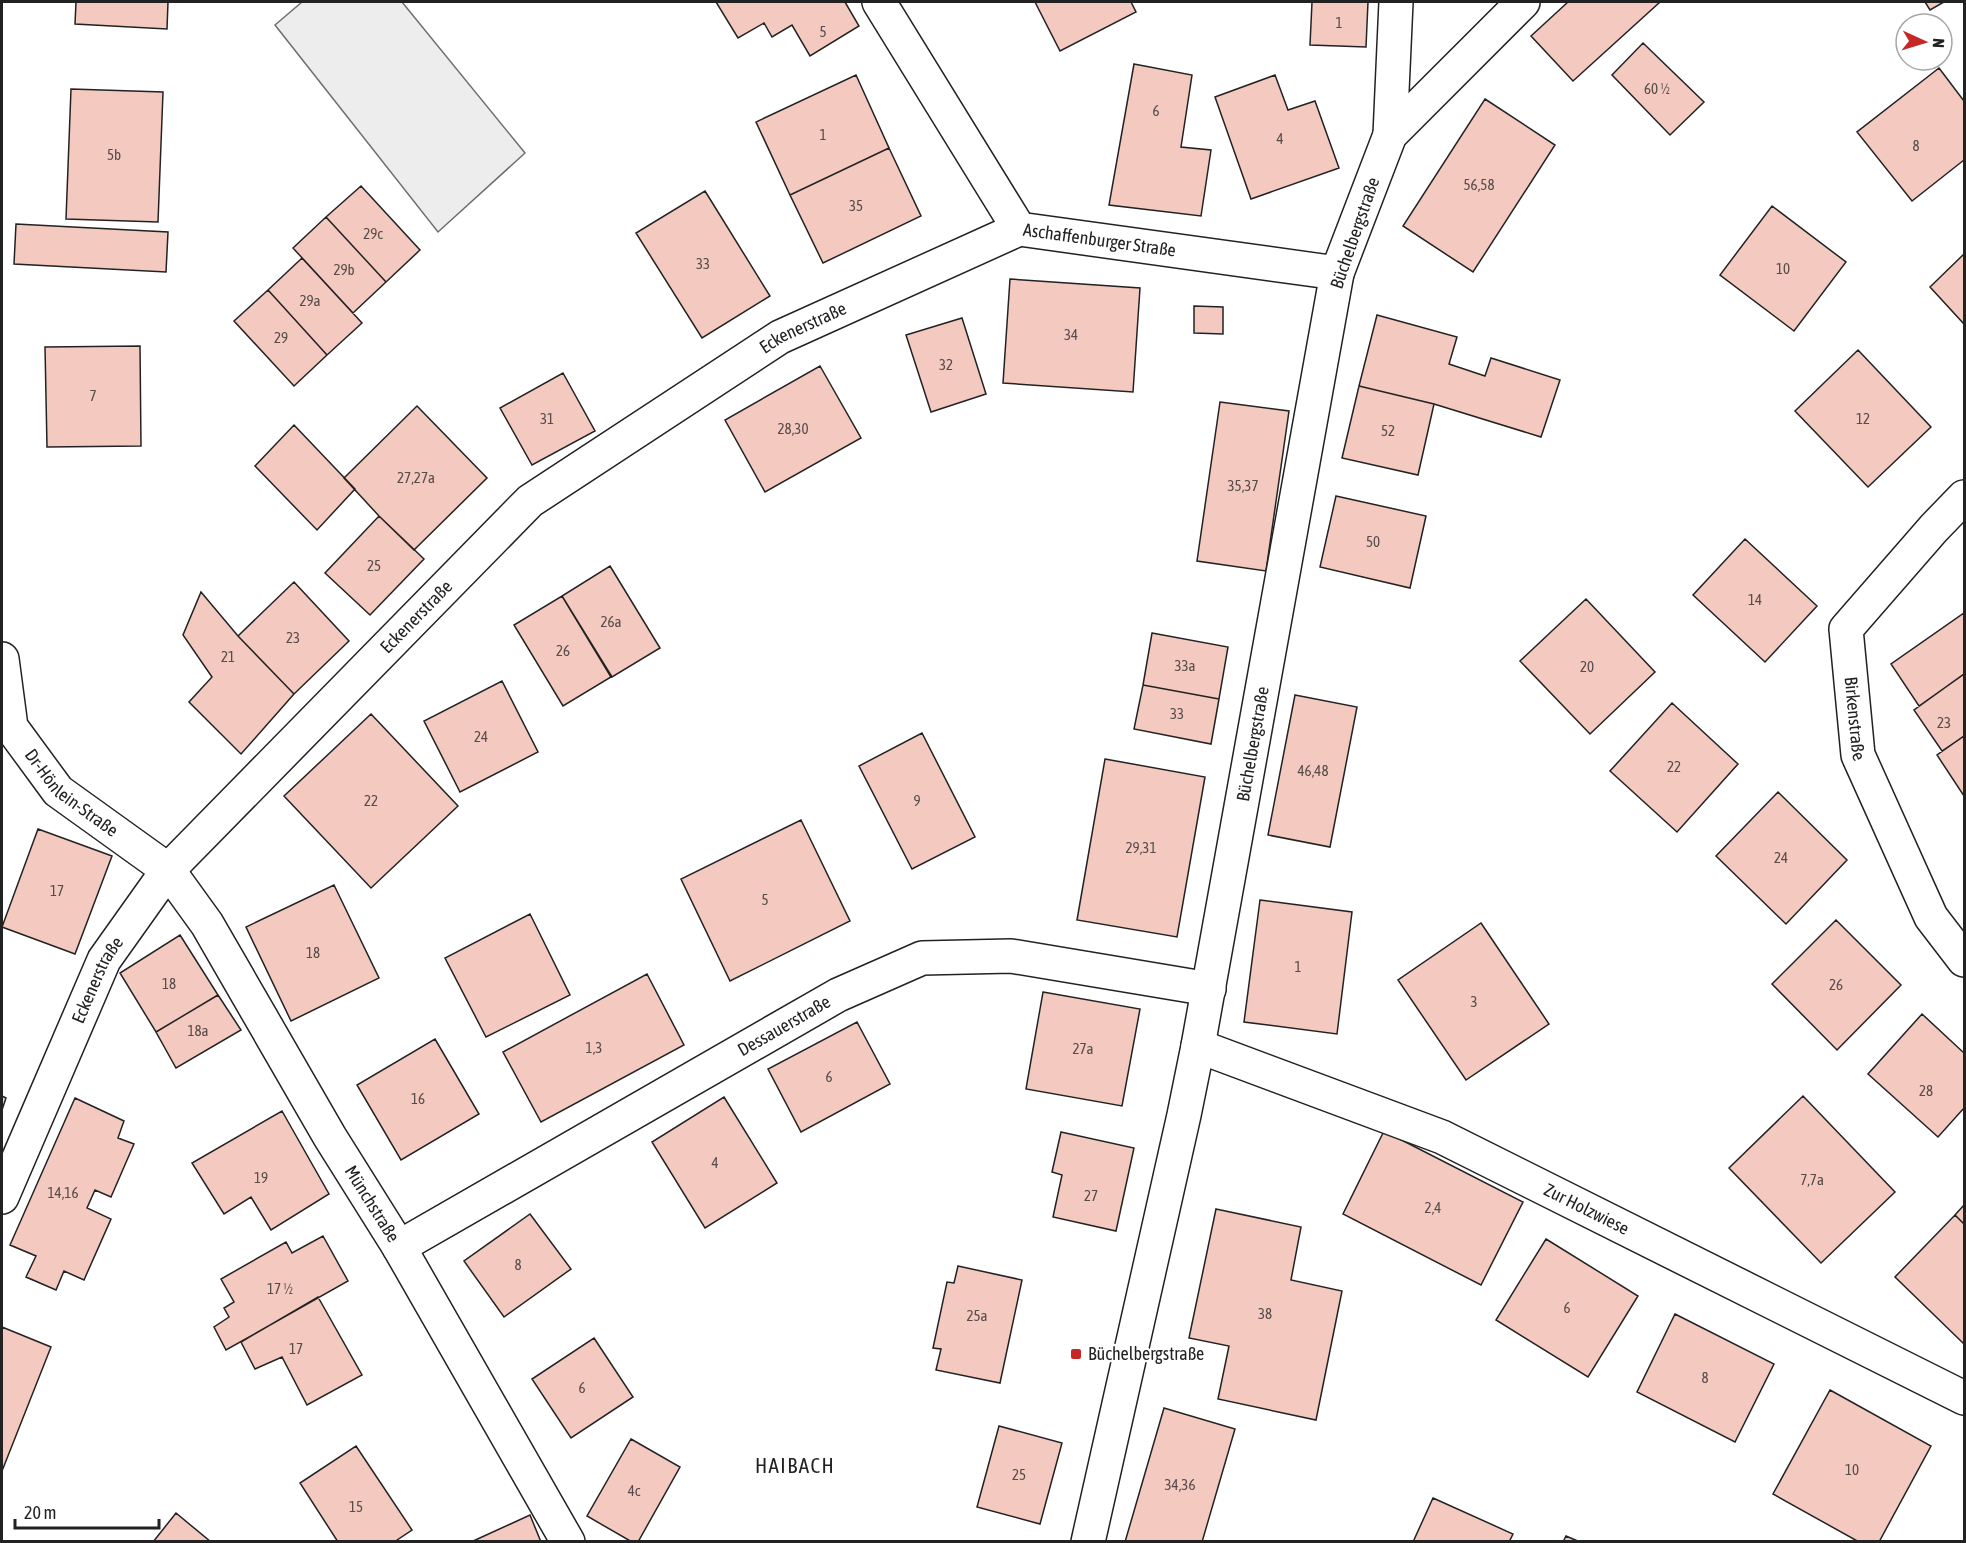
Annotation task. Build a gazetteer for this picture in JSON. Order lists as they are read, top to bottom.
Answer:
{
  "streets": {
    "street": [
      "Büchelbergstraße",
      "Aschaffenburger Straße",
      "Eckenerstraße",
      "Birkenstraße",
      "Dr-Hönlein-Straße",
      "Dessauerstraße",
      "Münchstraße",
      "Zur Holzwiese"
    ]
  },
  "crossings": [
    ["Büchelbergstraße", "Aschaffenburger Straße"],
    ["Büchelbergstraße", "Dessauerstraße"],
    ["Büchelbergstraße", "Zur Holzwiese"],
    ["Aschaffenburger Straße", "Eckenerstraße"],
    ["Eckenerstraße", "Dr-Hönlein-Straße"],
    ["Eckenerstraße", "Münchstraße"],
    ["Dr-Hönlein-Straße", "Münchstraße"],
    ["Dessauerstraße", "Münchstraße"]
  ],
  "districts": ["HAIBACH"],
  "places": {
    "transit": ["Büchelbergstraße"]
  },
  "house_numbers": [
    "1",
    "5",
    "60 ½",
    "6",
    "1",
    "4",
    "8",
    "5b",
    "56,58",
    "35",
    "29c",
    "33",
    "10",
    "29b",
    "29a",
    "34",
    "29",
    "32",
    "7",
    "31",
    "12",
    "28,30",
    "52",
    "27,27a",
    "35,37",
    "50",
    "25",
    "14",
    "26a",
    "23",
    "26",
    "21",
    "33a",
    "20",
    "33",
    "23",
    "24",
    "22",
    "46,48",
    "22",
    "9",
    "29,31",
    "24",
    "17",
    "5",
    "18",
    "1",
    "18",
    "26",
    "3",
    "18a",
    "1,3",
    "27a",
    "6",
    "28",
    "16",
    "4",
    "19",
    "7,7a",
    "14,16",
    "27",
    "2,4",
    "8",
    "17 ½",
    "6",
    "38",
    "25a",
    "17",
    "8",
    "6",
    "10",
    "25",
    "34,36",
    "4c",
    "15"
  ],
  "scale_bar": "20 m",
  "north": "right"
}
